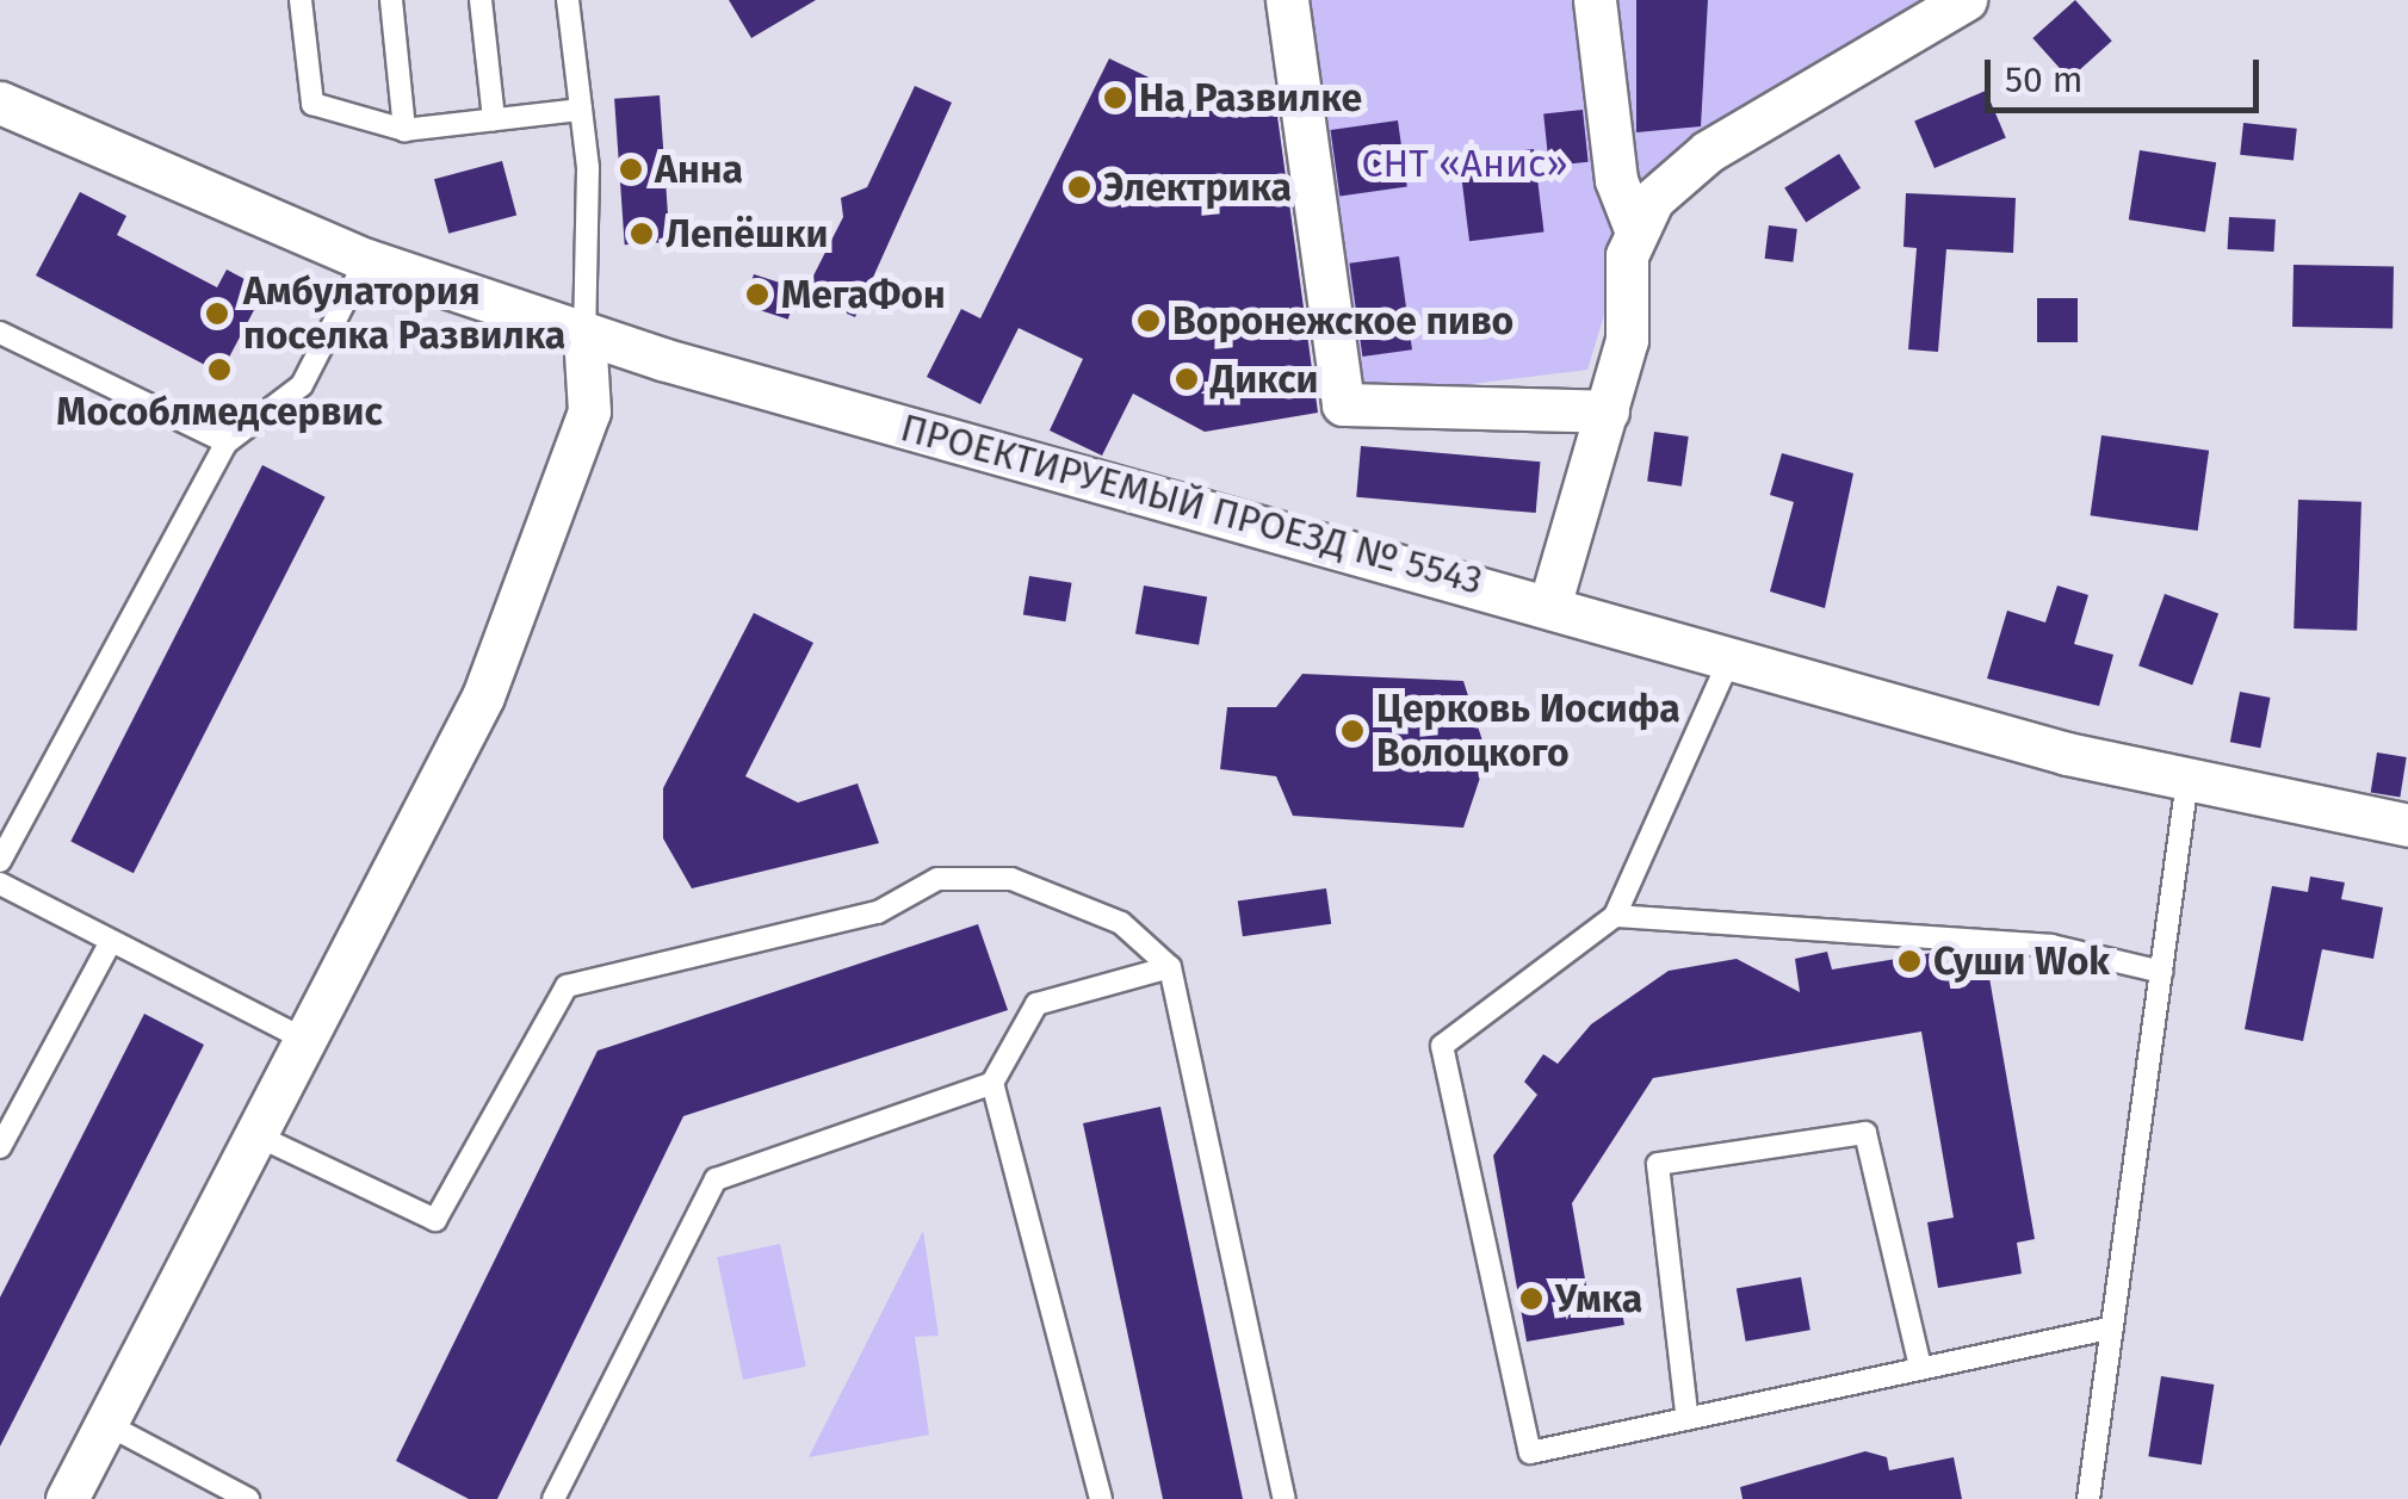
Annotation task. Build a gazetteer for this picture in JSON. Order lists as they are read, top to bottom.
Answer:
{
  "streets": {
    "street": ["ПРОЕКТИРУЕМЫЙ ПРОЕЗД № 5543"]
  },
  "parks": ["СНТ «Анис»"],
  "places": [
    "На Развилке",
    "Анна",
    "Электрика",
    "Лепёшки",
    "МегаФон",
    "Амбулатория поселка Развилка",
    "Воронежское пиво",
    "Мособлмедсервис",
    "Дикси",
    "Церковь Иосифа Волоцкого",
    "Суши Wok",
    "Умка"
  ],
  "scale_bar": "50 m"
}
